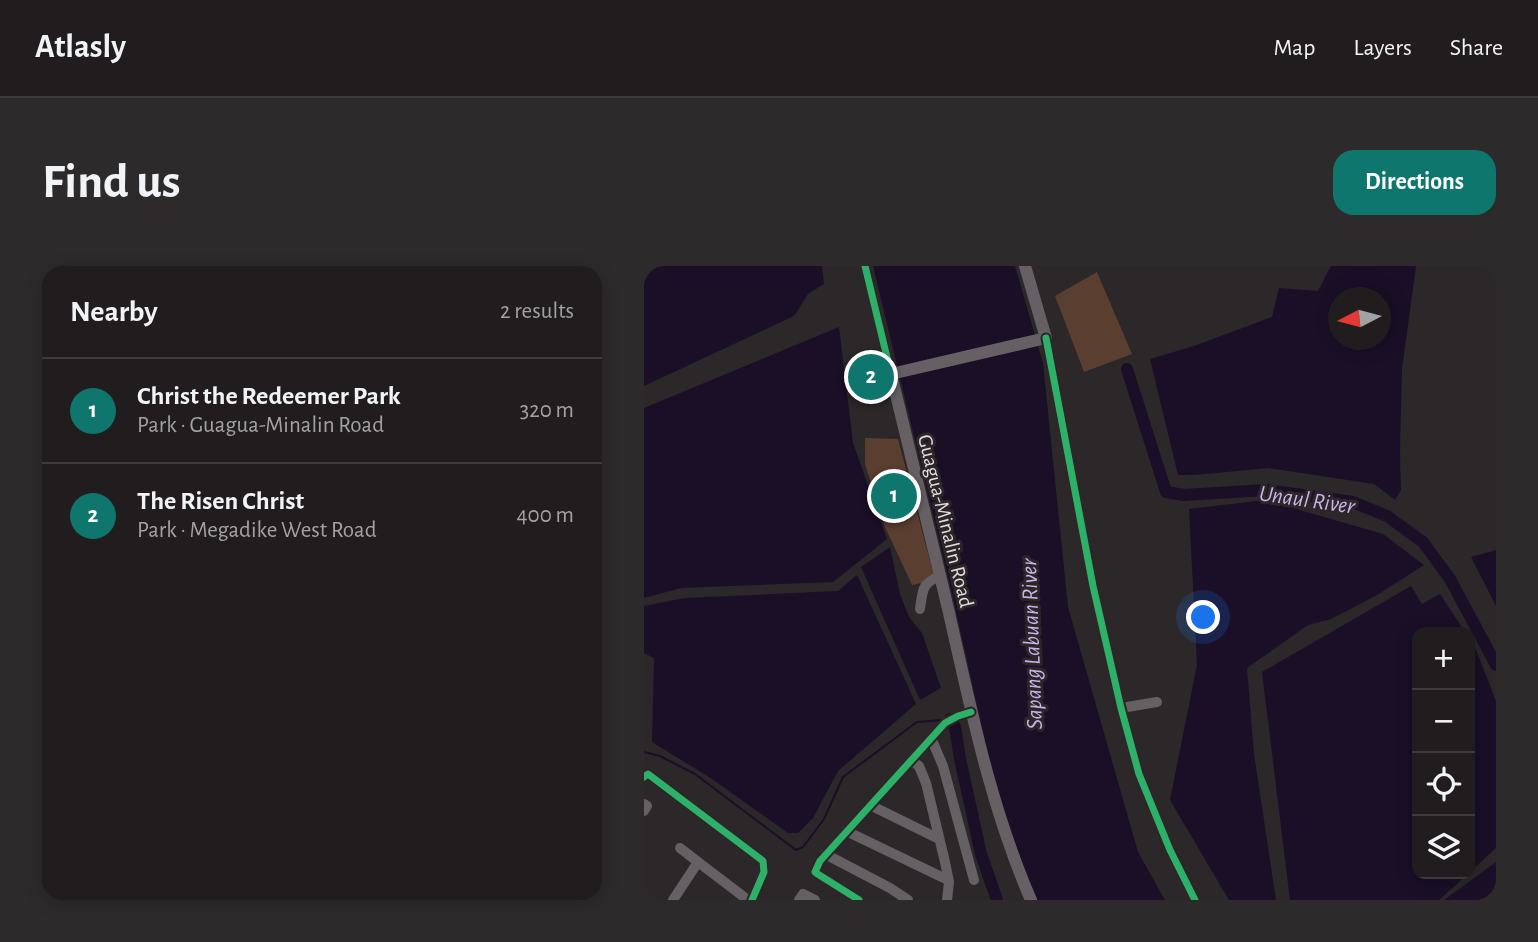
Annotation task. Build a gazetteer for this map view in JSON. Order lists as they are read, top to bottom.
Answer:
{
  "streets": {
    "main road": ["Guagua-Minalin Road"]
  },
  "water": ["Unaul River", "Sapang Labuan River"],
  "north": "left",
  "page": {
    "header": "Atlasly",
    "nav": ["Map", "Layers", "Share"],
    "buttons": "Directions",
    "title": "Find us",
    "heading": ["Nearby", "2 results"],
    "pins": ["2", "1"],
    "list": [
      {
        "mark": "1",
        "name": "Christ the Redeemer Park",
        "note": "Park · Guagua-Minalin Road",
        "value": "320 m"
      },
      {
        "mark": "2",
        "name": "The Risen Christ",
        "note": "Park · Megadike West Road",
        "value": "400 m"
      }
    ],
    "map_buttons": ["+", "−"]
  }
}
